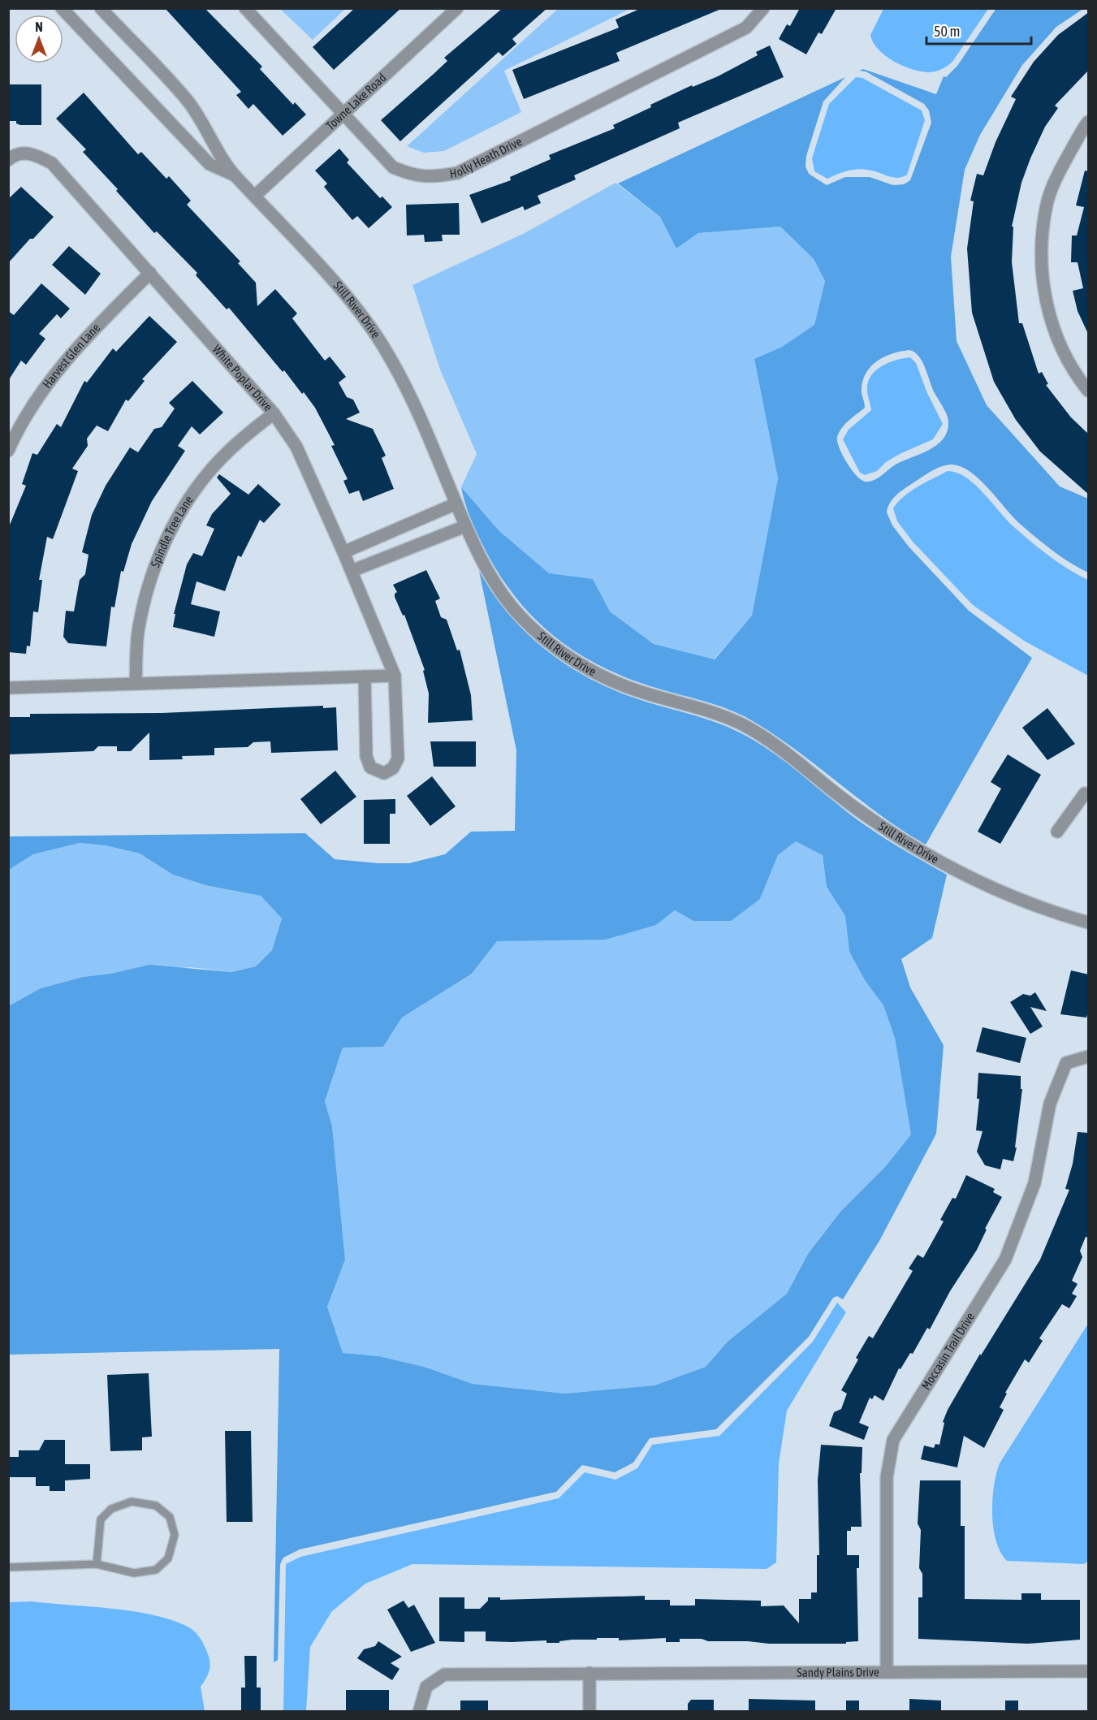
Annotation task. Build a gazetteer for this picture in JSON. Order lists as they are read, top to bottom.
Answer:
{
  "streets": {
    "street": [
      "Towne Lake Road",
      "Holly Heath Drive",
      "Still River Drive",
      "Harvest Glen Lane",
      "White Poplar Drive",
      "Spindle Tree Lane",
      "Moccasin Trail Drive",
      "Sandy Plains Drive"
    ]
  },
  "crossings": [
    ["Towne Lake Road", "Holly Heath Drive"],
    ["Towne Lake Road", "Still River Drive"],
    ["Harvest Glen Lane", "White Poplar Drive"],
    ["White Poplar Drive", "Spindle Tree Lane"],
    ["Moccasin Trail Drive", "Sandy Plains Drive"]
  ],
  "scale_bar": "50 m",
  "north": "top"
}
